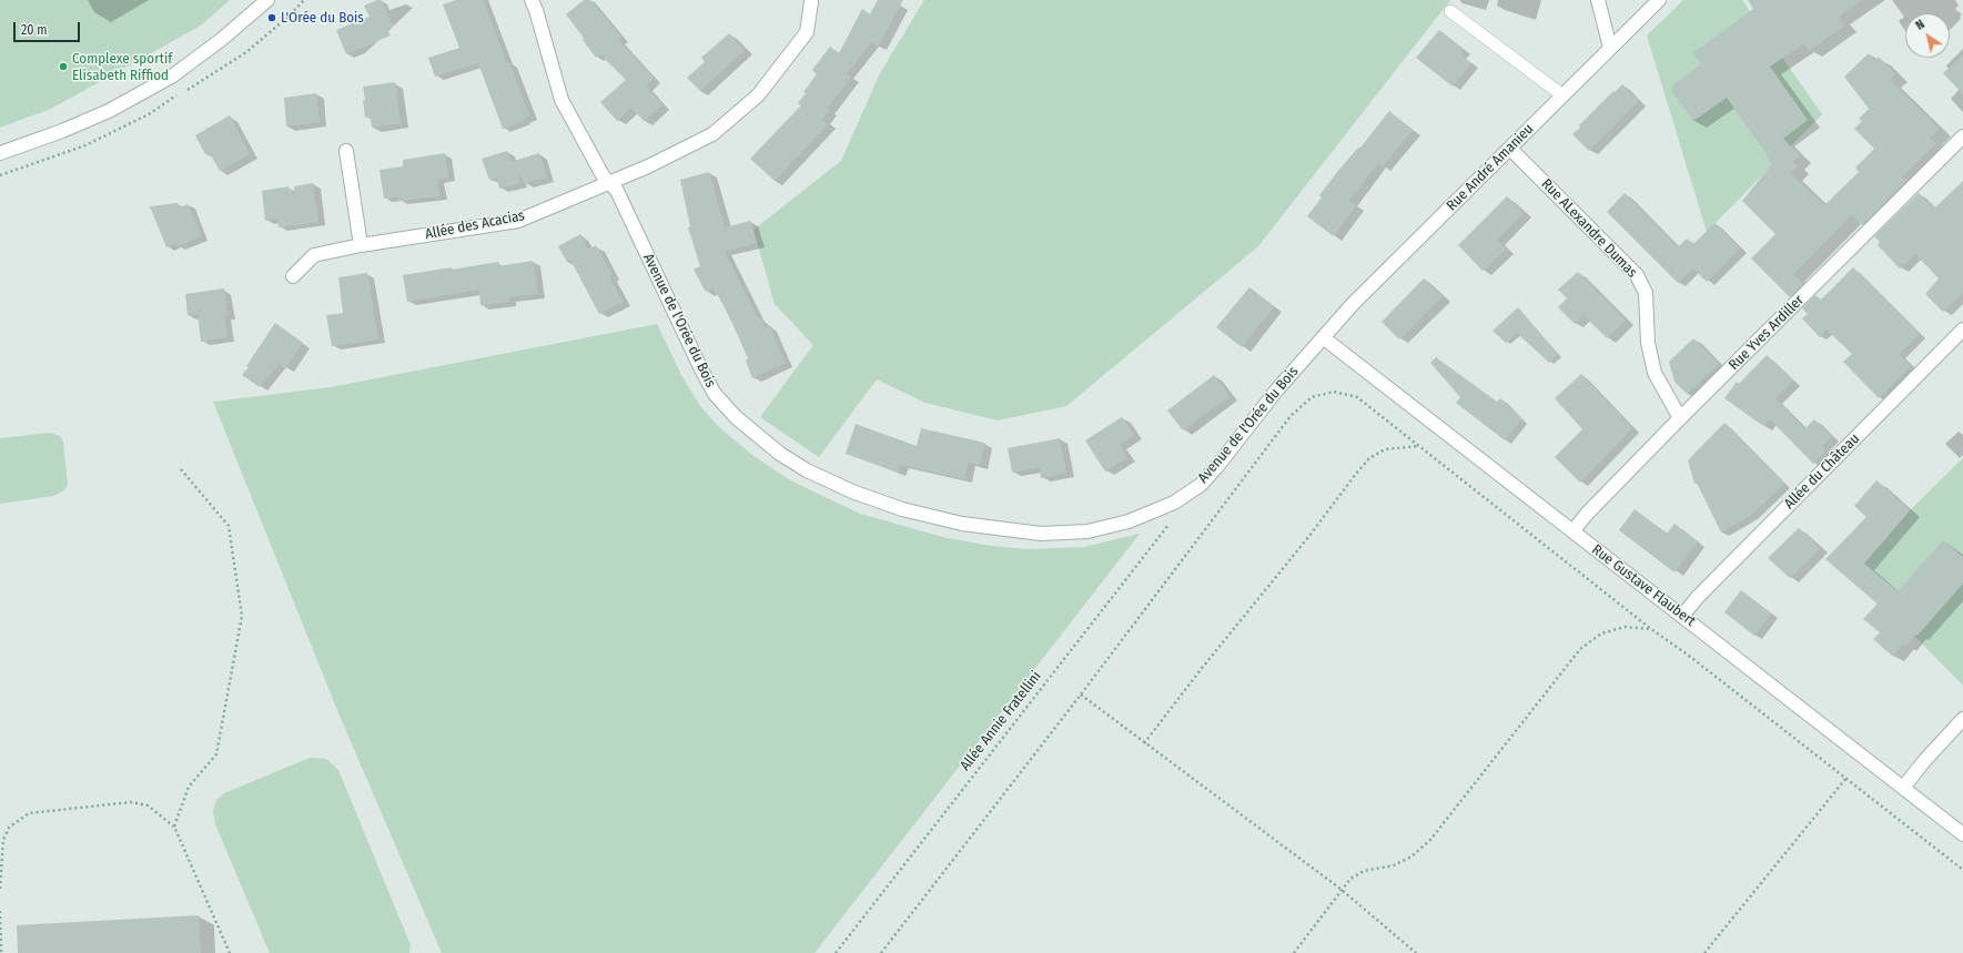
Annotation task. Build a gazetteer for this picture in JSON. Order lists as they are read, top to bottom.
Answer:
{
  "streets": {
    "street": [
      "Rue André Amanieu",
      "Allée des Acacias",
      "Rue ALexandre Dumas",
      "Avenue de l'Orée du Bois",
      "Rue Yves Ardiller",
      "Allée du Château",
      "Rue Gustave Flaubert"
    ],
    "path": ["Allée Annie Fratellini"]
  },
  "crossings": [
    ["Rue André Amanieu", "Rue ALexandre Dumas"],
    ["Rue André Amanieu", "Avenue de l'Orée du Bois"],
    ["Rue André Amanieu", "Rue Gustave Flaubert"],
    ["Allée des Acacias", "Avenue de l'Orée du Bois"],
    ["Rue ALexandre Dumas", "Rue Yves Ardiller"],
    ["Avenue de l'Orée du Bois", "Rue Gustave Flaubert"],
    ["Avenue de l'Orée du Bois", "Allée Annie Fratellini"],
    ["Rue Yves Ardiller", "Rue Gustave Flaubert"],
    ["Allée du Château", "Rue Gustave Flaubert"]
  ],
  "places": ["L'Orée du Bois", "Complexe sportif Elisabeth Riffiod"],
  "scale_bar": "20 m",
  "north": "top left"
}
